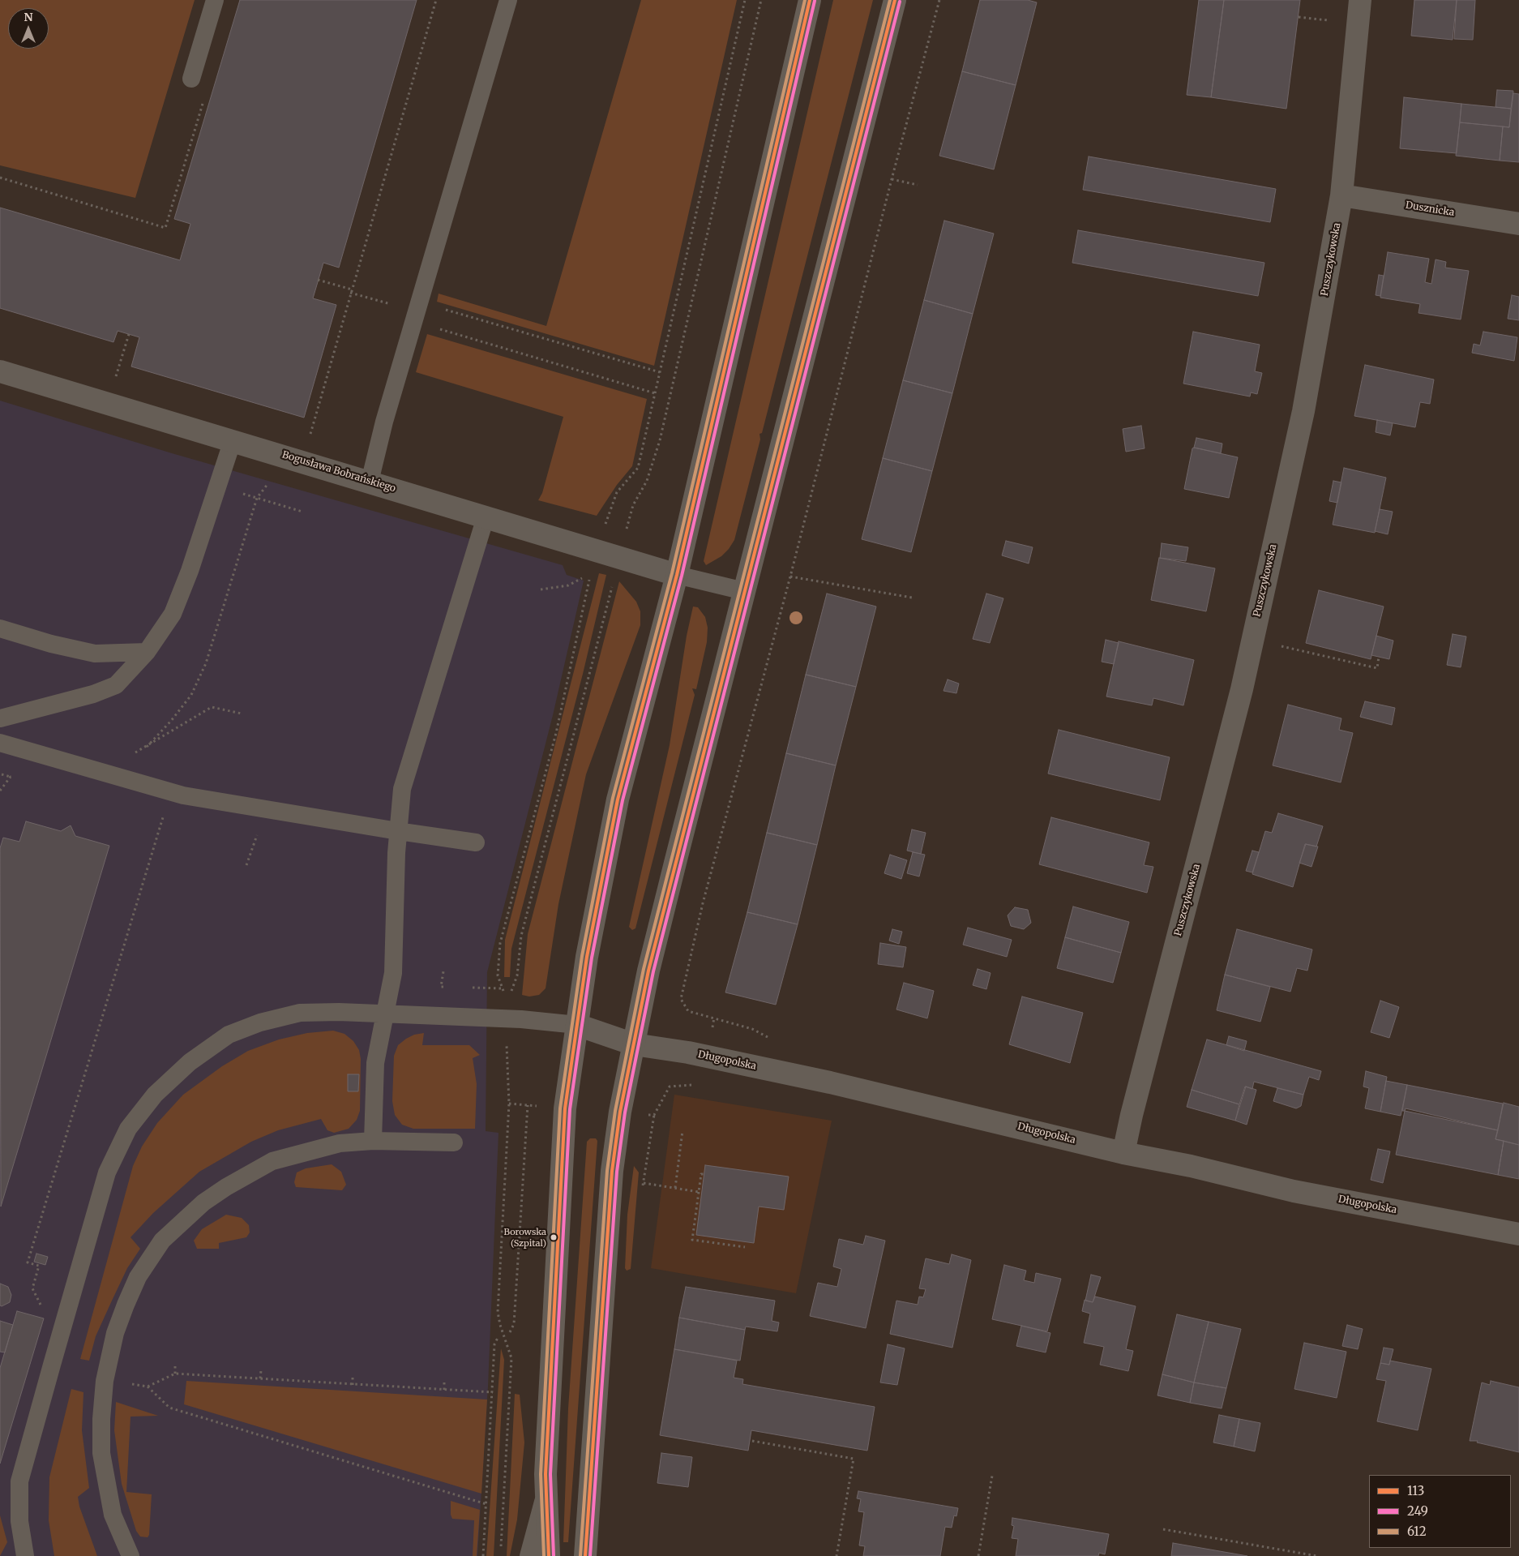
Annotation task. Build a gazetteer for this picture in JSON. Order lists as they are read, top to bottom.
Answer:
{
  "streets": {
    "street": [
      "Dusznicka",
      "Puszczykowska",
      "Bogusława Bobrańskiego",
      "Długopolska"
    ]
  },
  "crossings": [
    ["Dusznicka", "Puszczykowska"],
    ["Puszczykowska", "Długopolska"]
  ],
  "places": ["Borowska (Szpital)"],
  "lines": ["transit line 113", "transit line 612", "transit line 249"],
  "legend": ["113", "249", "612"],
  "north": "top"
}
